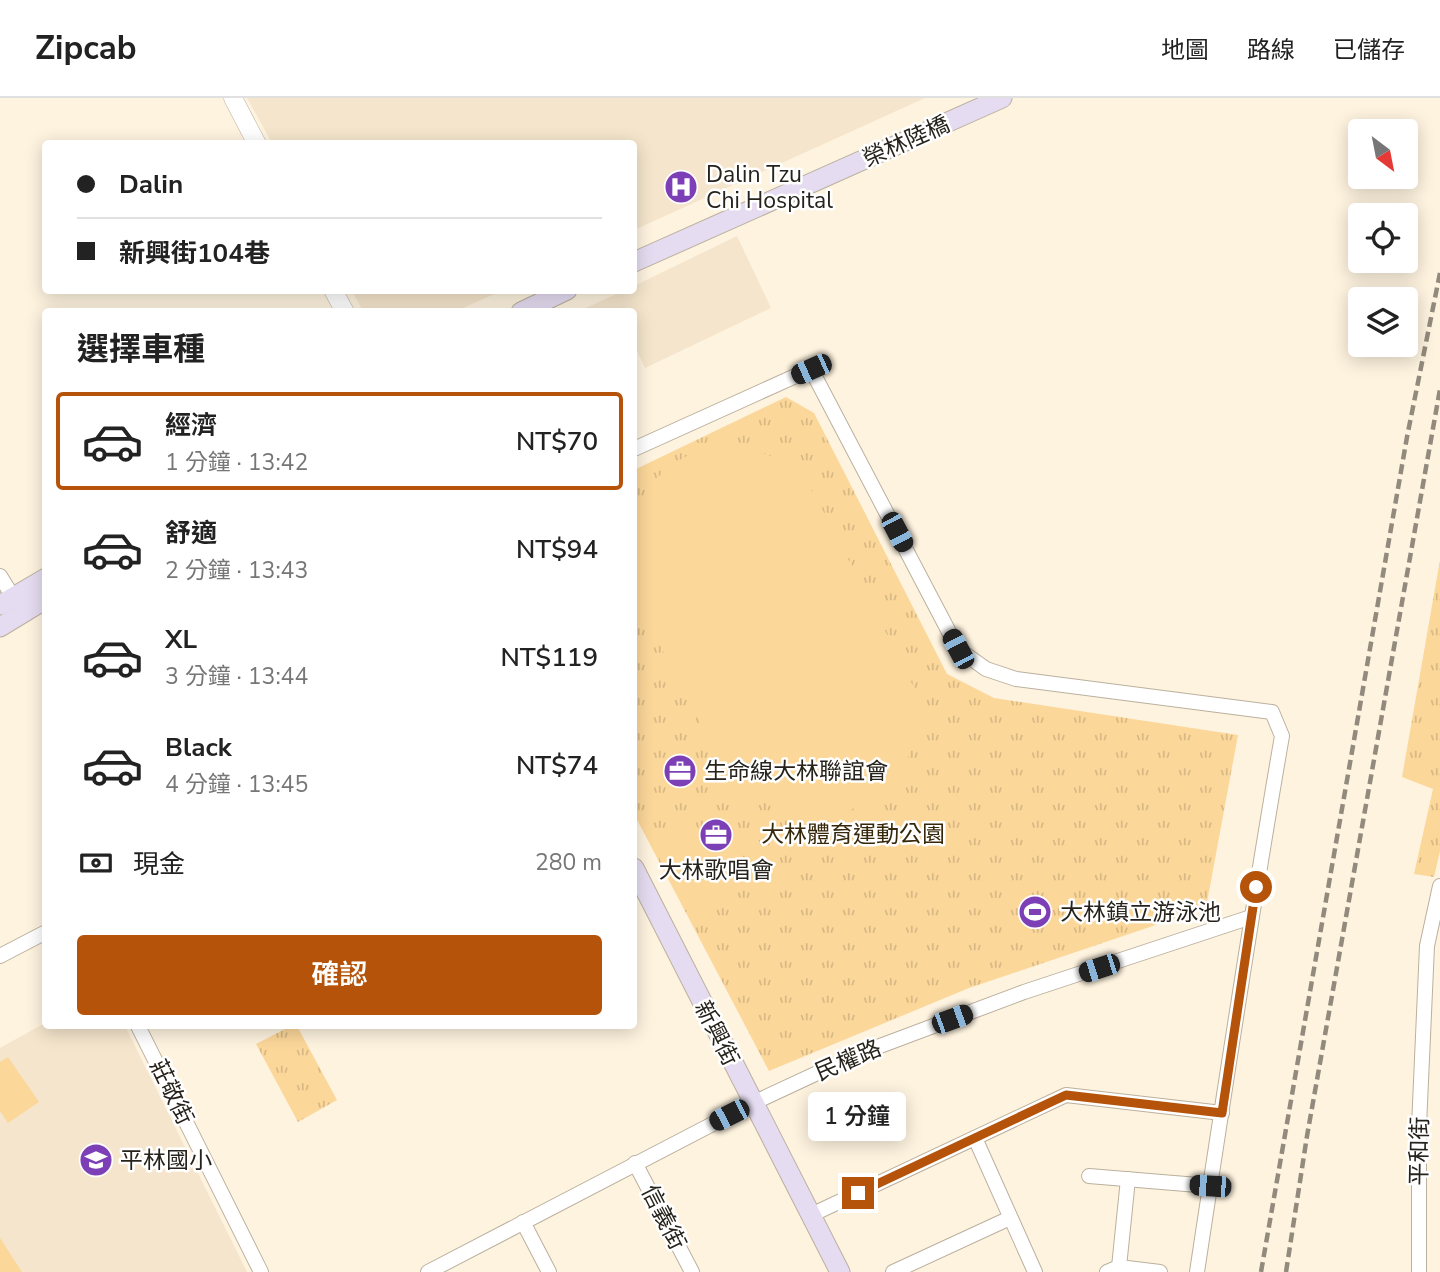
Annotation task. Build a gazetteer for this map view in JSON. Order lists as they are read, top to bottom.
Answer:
{
  "streets": {
    "main road": ["榮林陸橋", "新興街"],
    "street": [
      "民權路",
      "莊敬街",
      "平和街",
      "信義街"
    ]
  },
  "crossings": [
    ["新興街", "民權路"],
    ["民權路", "信義街"]
  ],
  "parks": ["大林體育運動公園"],
  "places": {
    "hospital": ["Dalin Tzu Chi Hospital"],
    "office": ["生命線大林聯誼會", "大林歌唱會"],
    "sports": ["大林鎮立游泳池"],
    "school or university": ["平林國小"]
  },
  "north": "bottom right",
  "page": {
    "header": "Zipcab",
    "nav": ["地圖", "路線", "已儲存"],
    "banner": ["Dalin", "新興街104巷"],
    "heading": "選擇車種",
    "list": [
      {
        "name": "經濟",
        "note": "1 分鐘 · 13:42",
        "value": "NT$70"
      },
      {
        "name": "舒適",
        "note": "2 分鐘 · 13:43",
        "value": "NT$94"
      },
      {
        "name": "XL",
        "note": "3 分鐘 · 13:44",
        "value": "NT$119"
      },
      {
        "name": "Black",
        "note": "4 分鐘 · 13:45",
        "value": "NT$74"
      }
    ],
    "pay": ["現金", "280 m"],
    "buttons": "確認",
    "bubble": "1 分鐘"
  }
}
